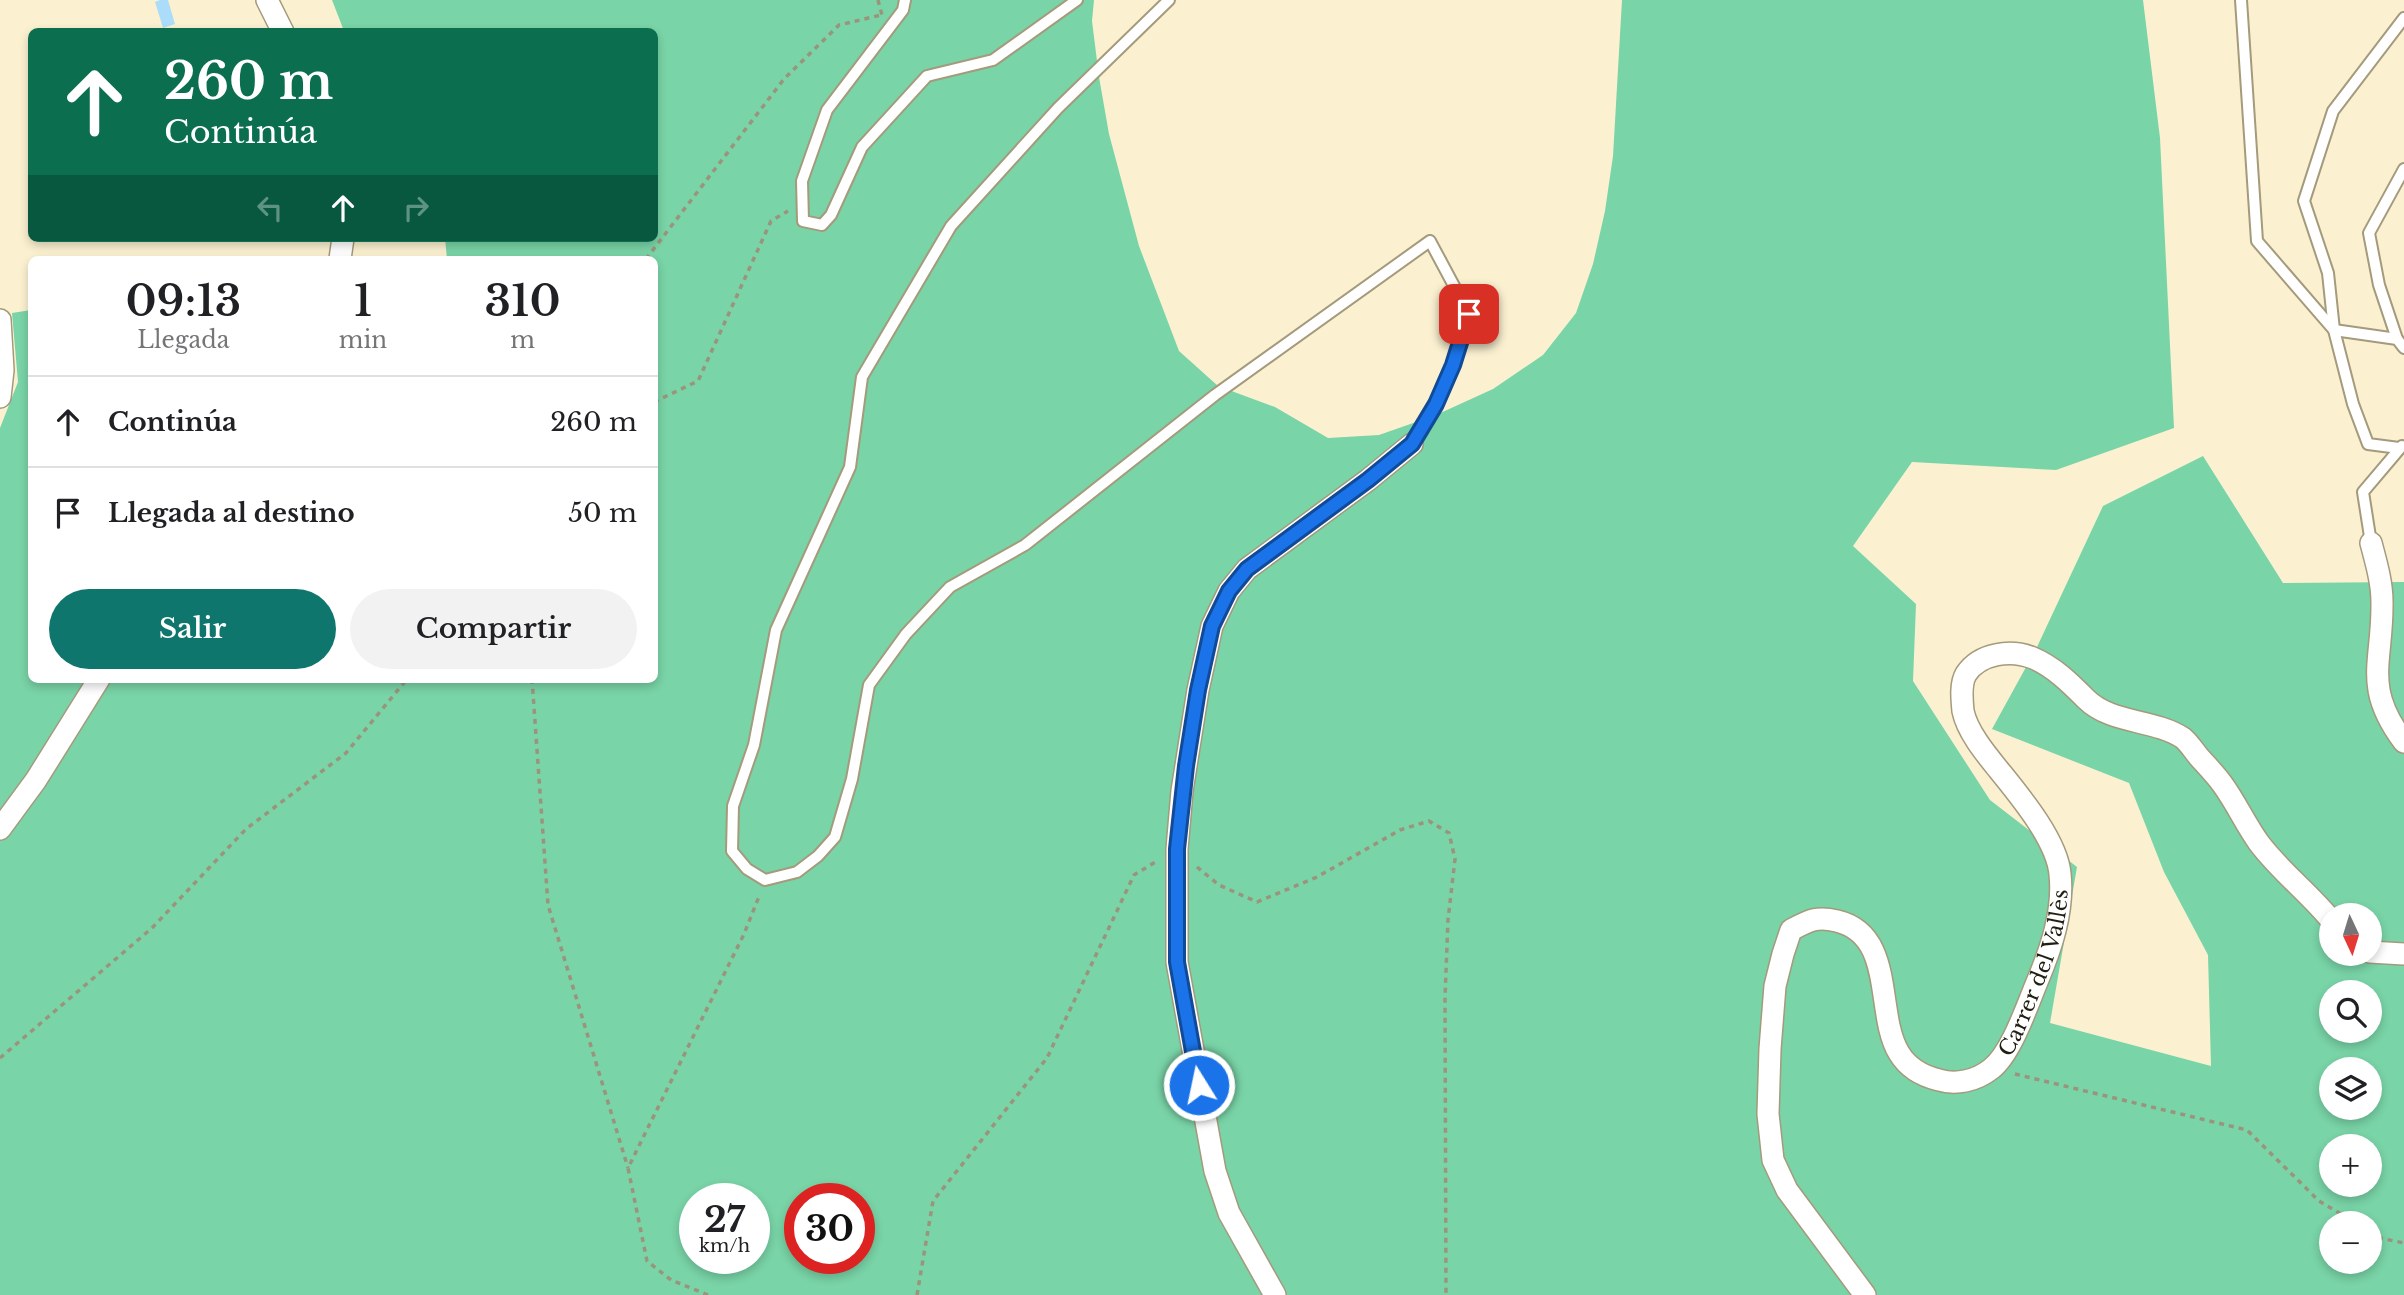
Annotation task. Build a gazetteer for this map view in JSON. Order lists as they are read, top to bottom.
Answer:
{
  "streets": {
    "street": ["Carrer del Vallès"]
  },
  "north": "bottom",
  "page": {
    "turn": ["260 m", "Continúa"],
    "eta": [
      "09:13",
      "Llegada",
      "1",
      "min",
      "310",
      "m"
    ],
    "list": [
      {
        "name": "Continúa",
        "value": "260 m"
      },
      {
        "name": "Llegada al destino",
        "value": "50 m"
      }
    ],
    "buttons": ["Salir", "Compartir"],
    "map_buttons": ["+", "−"],
    "speed": "27 km/h",
    "limit": "30"
  }
}
